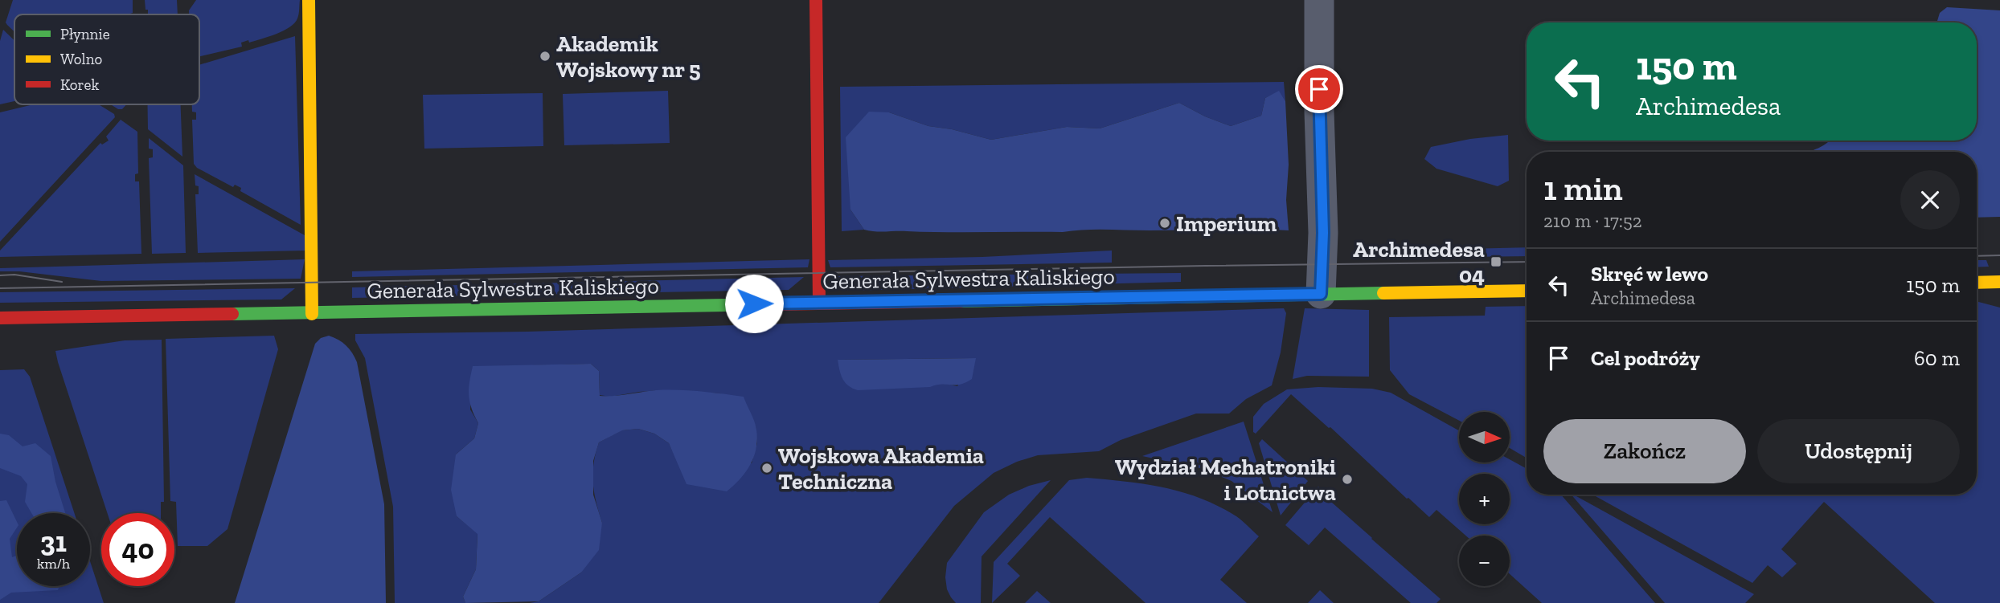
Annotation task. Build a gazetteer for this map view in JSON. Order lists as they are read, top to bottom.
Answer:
{
  "streets": {
    "street": ["Generała Sylwestra Kaliskiego"]
  },
  "places": {
    "other": [
      "Akademik Wojskowy nr 5",
      "Imperium",
      "Wojskowa Akademia Techniczna",
      "Wydział Mechatroniki i Lotnictwa"
    ],
    "transit": ["Archimedesa 04"]
  },
  "legend": ["Płynnie", "Wolno", "Korek"],
  "north": "right",
  "page": {
    "turn": ["150 m", "Archimedesa"],
    "heading": ["1 min", "210 m · 17:52"],
    "list": [
      {
        "name": "Skręć w lewo",
        "note": "Archimedesa",
        "value": "150 m"
      },
      {
        "name": "Cel podróży",
        "value": "60 m"
      }
    ],
    "buttons": ["Zakończ", "Udostępnij"],
    "map_buttons": ["+", "−"],
    "speed": "31 km/h",
    "limit": "40"
  }
}
